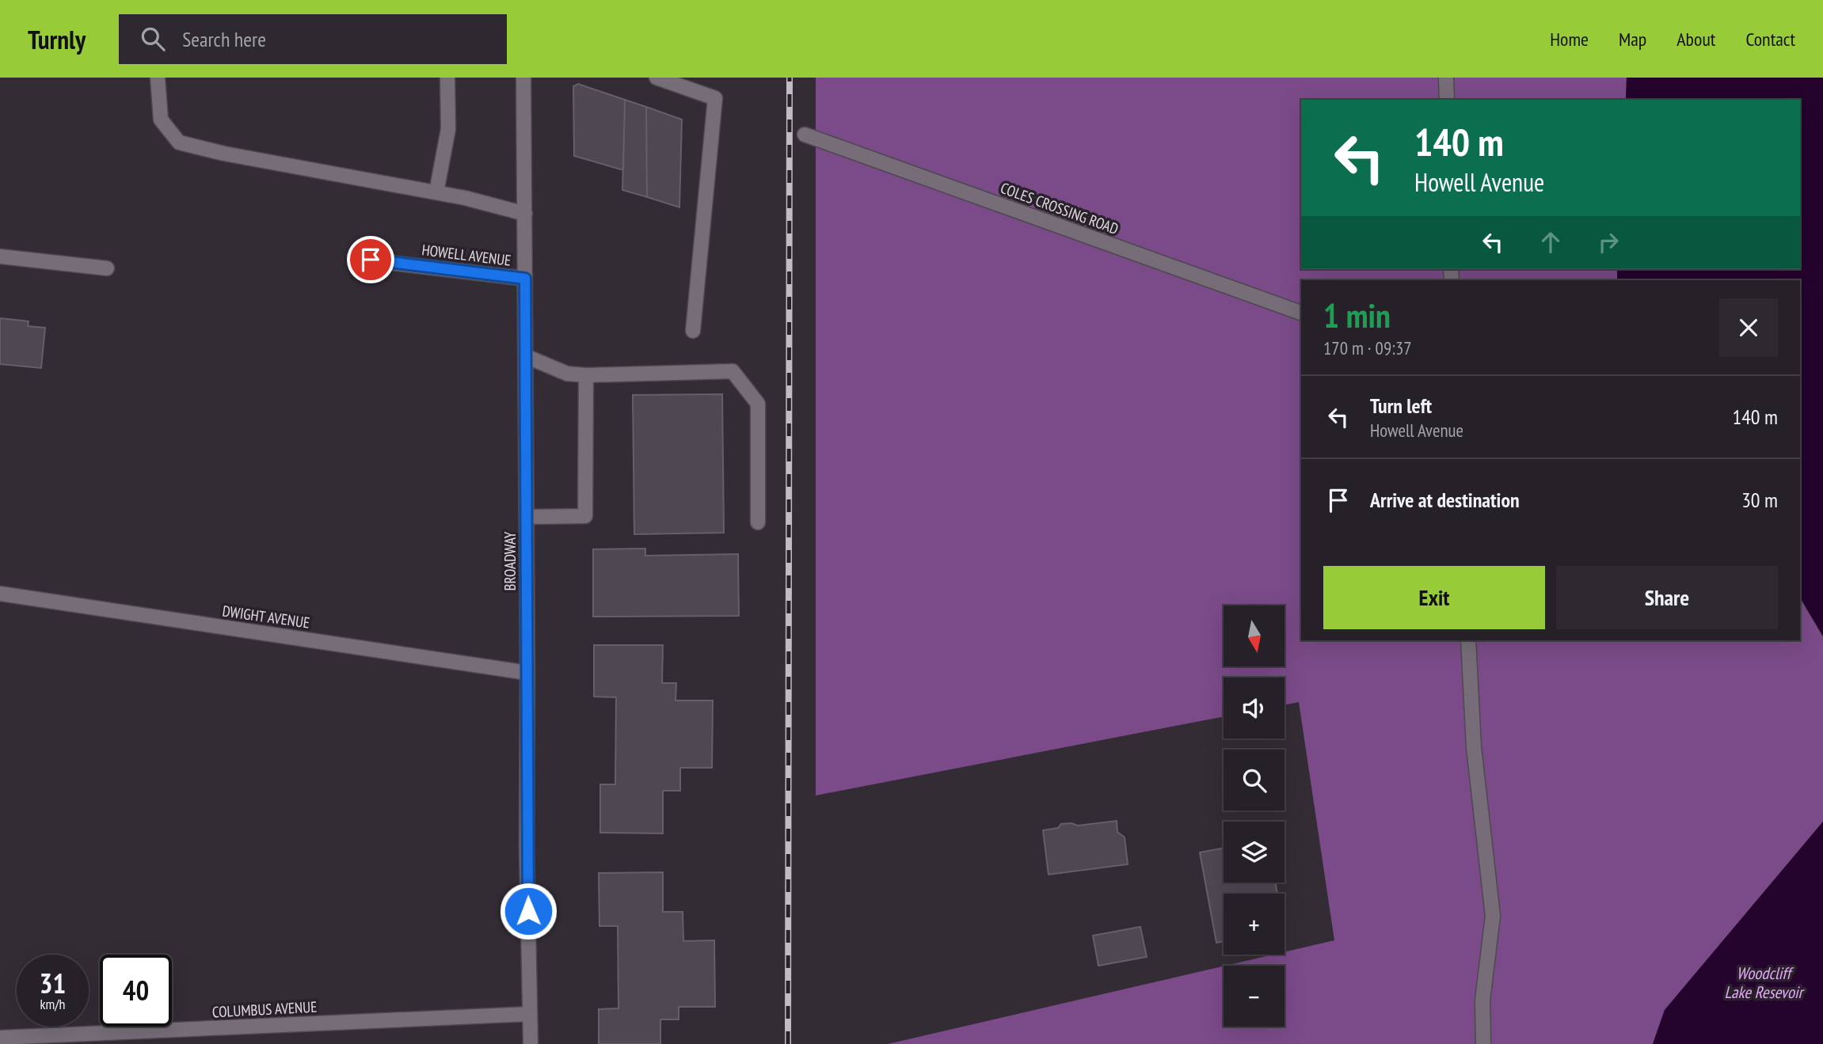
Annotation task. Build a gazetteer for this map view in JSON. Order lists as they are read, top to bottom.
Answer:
{
  "streets": {
    "street": [
      "COLES CROSSING ROAD",
      "HOWELL AVENUE",
      "BROADWAY",
      "DWIGHT AVENUE",
      "COLUMBUS AVENUE"
    ]
  },
  "crossings": [
    ["HOWELL AVENUE", "BROADWAY"],
    ["BROADWAY", "DWIGHT AVENUE"],
    ["BROADWAY", "COLUMBUS AVENUE"]
  ],
  "water": ["Woodcliff Lake Resevoir"],
  "north": "bottom",
  "page": {
    "header": "Turnly",
    "search": "Search here",
    "nav": [
      "Home",
      "Map",
      "About",
      "Contact"
    ],
    "turn": ["140 m", "Howell Avenue"],
    "heading": ["1 min", "170 m · 09:37"],
    "list": [
      {
        "name": "Turn left",
        "note": "Howell Avenue",
        "value": "140 m"
      },
      {
        "name": "Arrive at destination",
        "value": "30 m"
      }
    ],
    "buttons": ["Exit", "Share"],
    "map_buttons": ["+", "−"],
    "speed": "31 km/h",
    "limit": "40"
  }
}
